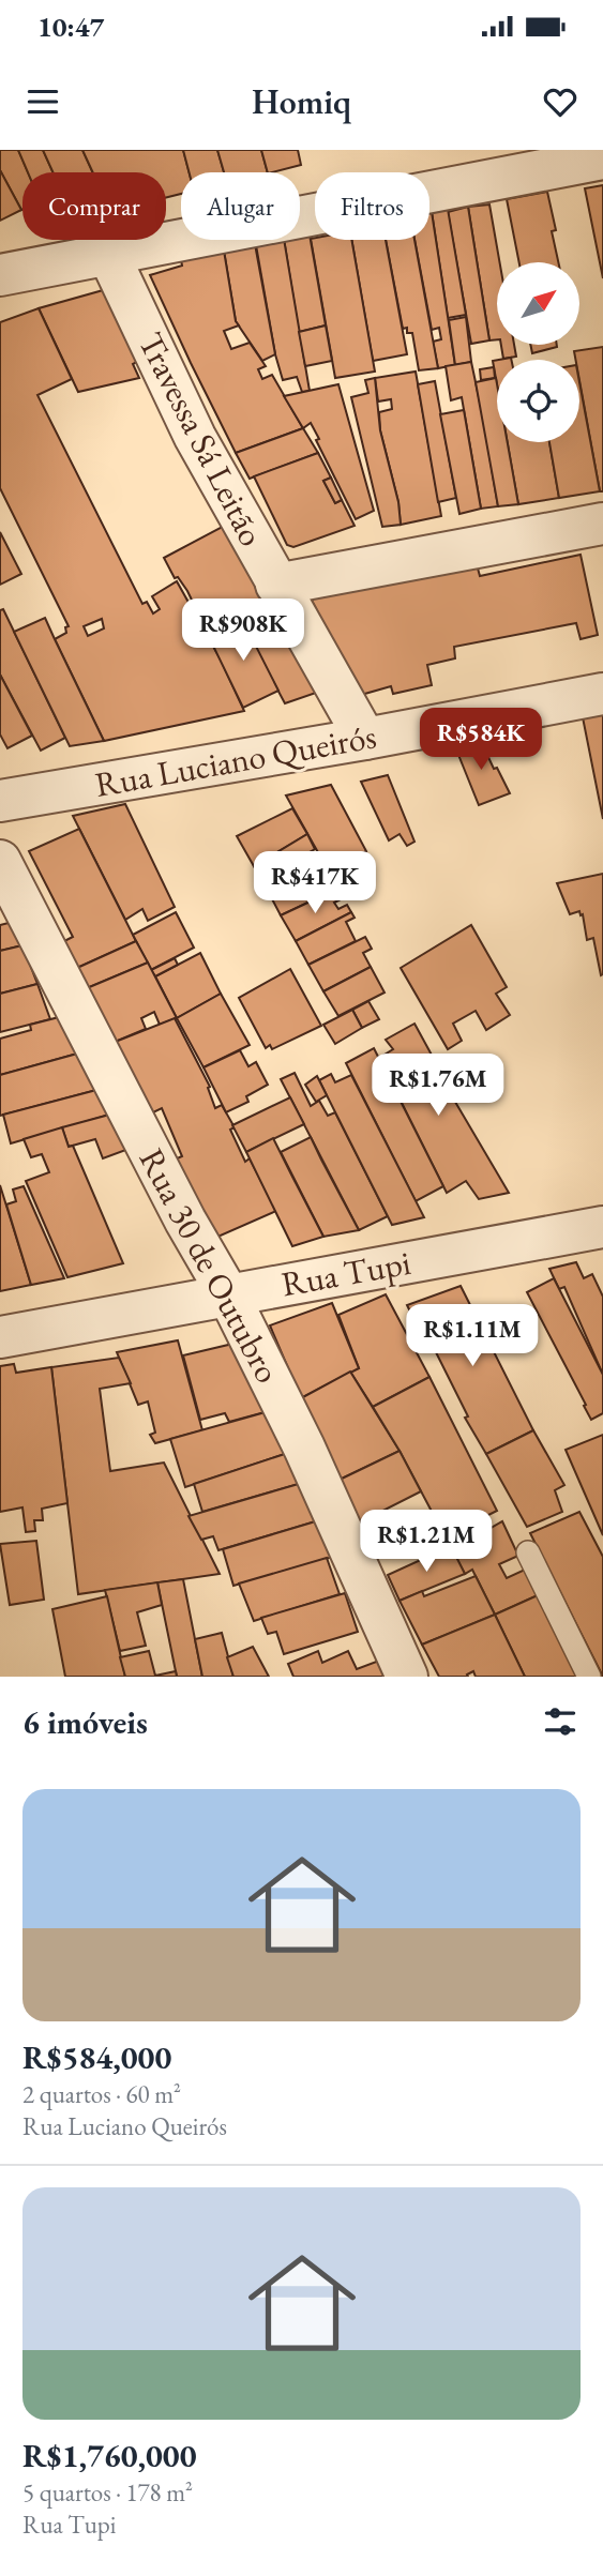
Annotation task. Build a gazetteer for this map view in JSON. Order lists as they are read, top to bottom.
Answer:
{
  "streets": {
    "street": [
      "Travessa Sá Leitão",
      "Rua Luciano Queirós",
      "Rua 30 de Outubro",
      "Rua Tupi"
    ]
  },
  "crossings": [
    ["Travessa Sá Leitão", "Rua Luciano Queirós"],
    ["Rua 30 de Outubro", "Rua Tupi"]
  ],
  "north": "top right",
  "page": {
    "status": "10:47",
    "header": "Homiq",
    "chip": ["Comprar", "Alugar", "Filtros"],
    "price": [
      "R$908K",
      "R$584K",
      "R$417K",
      "R$1.76M",
      "R$1.11M",
      "R$1.21M"
    ],
    "heading": "6 imóveis",
    "list": [
      {
        "name": "R$584,000",
        "note": "2 quartos · 60 m² · Rua Luciano Queirós"
      },
      {
        "name": "R$1,760,000",
        "note": "5 quartos · 178 m² · Rua Tupi"
      }
    ]
  }
}
